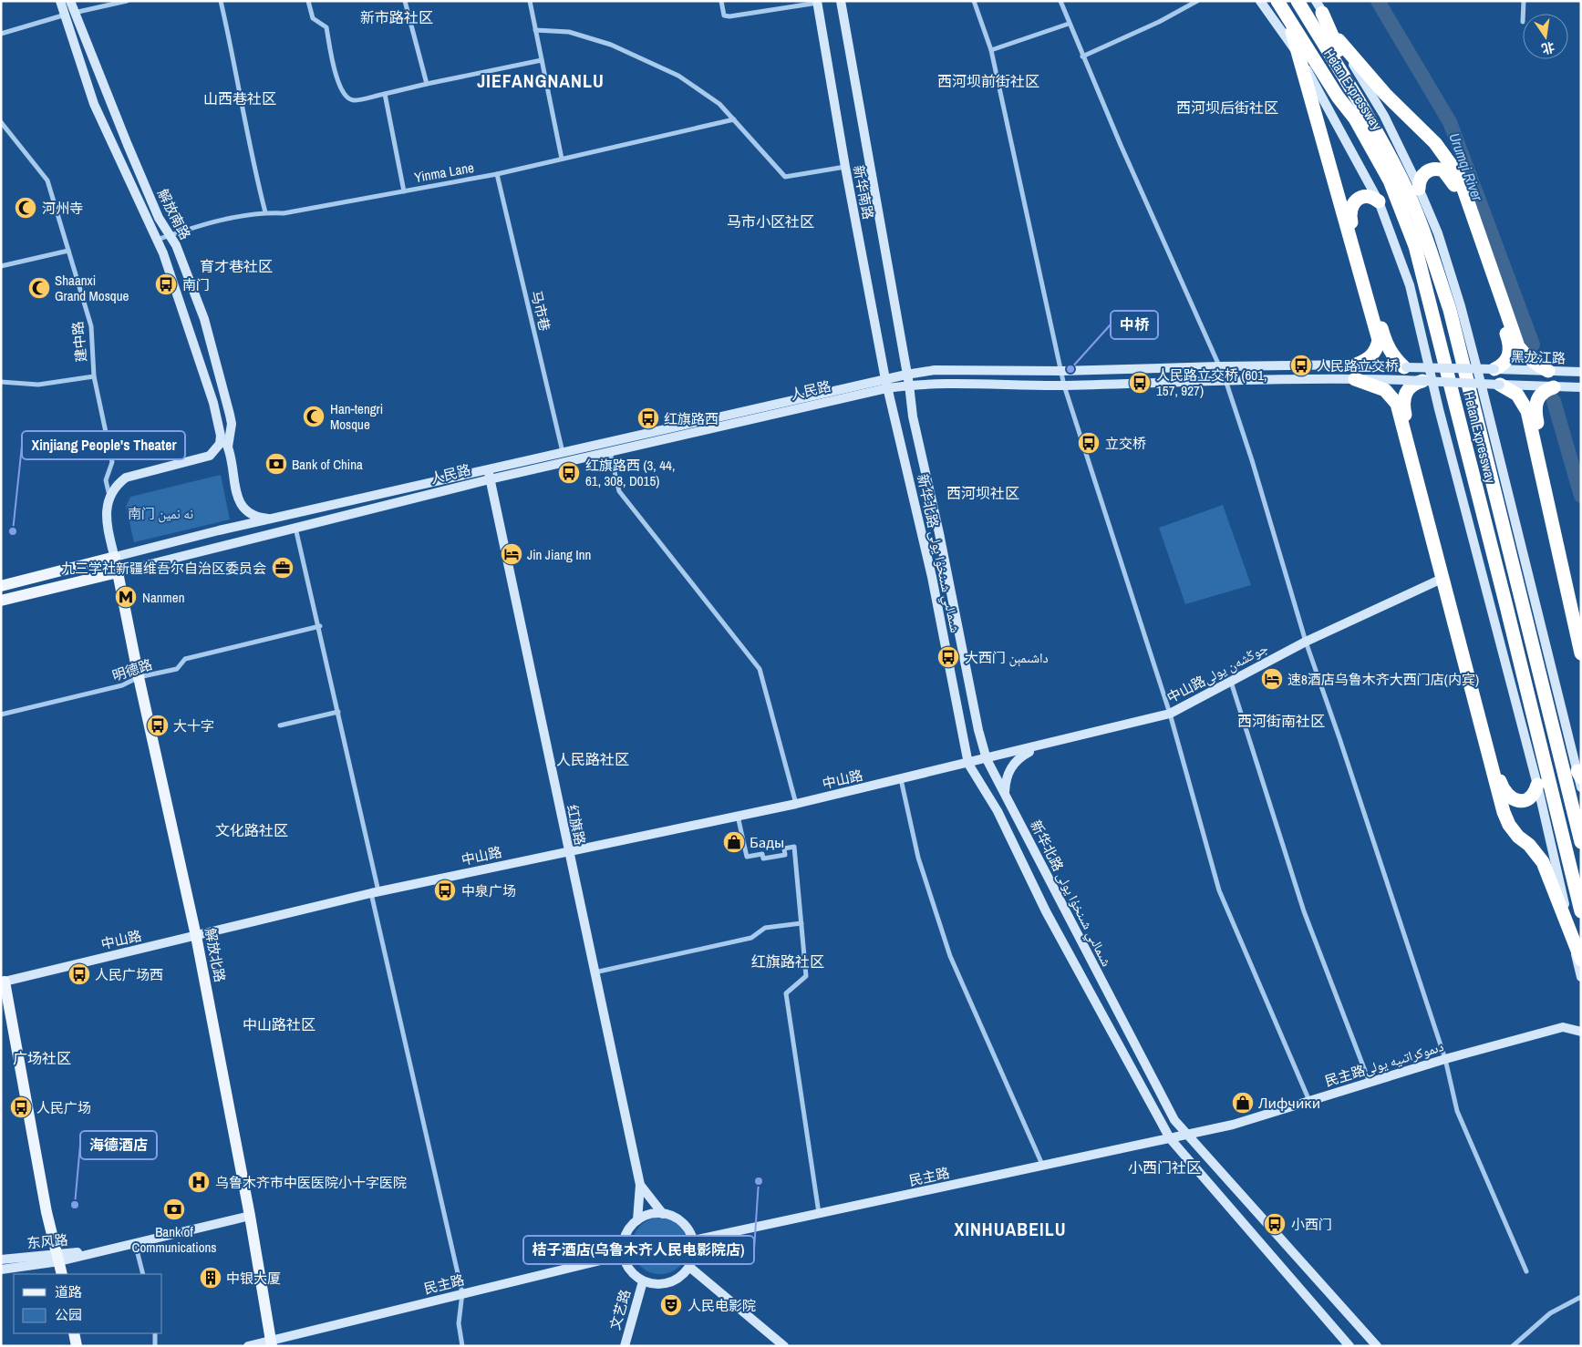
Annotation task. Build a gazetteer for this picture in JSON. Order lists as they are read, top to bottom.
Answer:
{
  "streets": {
    "highway": ["Hetan Expressway"],
    "main road": [
      "新华南路",
      "解放南路",
      "黑龙江路",
      "人民路",
      "新华北路 شىمالىي شىنخۇا يولى",
      "中山路جوڭشەن يولى",
      "中山路",
      "红旗路",
      "解放北路",
      "民主路دىموكراتىيە يولى",
      "民主路",
      "东风路",
      "文艺路"
    ],
    "street": [
      "Yinma Lane",
      "马市巷",
      "建中路",
      "明德路"
    ]
  },
  "crossings": [
    ["Yinma Lane", "解放南路"],
    ["Yinma Lane", "马市巷"],
    ["新华南路", "人民路"],
    ["新华南路", "新华北路 شىمالىي شىنخۇا يولى"],
    ["解放南路", "建中路"],
    ["解放南路", "人民路"],
    ["马市巷", "人民路"],
    ["黑龙江路", "人民路"],
    ["人民路", "新华北路 شىمالىي شىنخۇا يولى"],
    ["人民路", "红旗路"],
    ["人民路", "解放北路"],
    ["新华北路 شىمالىي شىنخۇا يولى", "中山路جوڭشەن يولى"],
    ["新华北路 شىمالىي شىنخۇا يولى", "中山路"],
    ["新华北路 شىمالىي شىنخۇا يولى", "民主路دىموكراتىيە يولى"],
    ["新华北路 شىمالىي شىنخۇا يولى", "民主路"],
    ["明德路", "解放北路"],
    ["中山路جوڭشەن يولى", "中山路"],
    ["中山路", "红旗路"],
    ["中山路", "解放北路"],
    ["解放北路", "民主路"],
    ["解放北路", "东风路"],
    ["民主路دىموكراتىيە يولى", "民主路"],
    ["民主路", "文艺路"]
  ],
  "districts": [
    "新市路社区",
    "JIEFANGNANLU",
    "西河坝前街社区",
    "山西巷社区",
    "西河坝后街社区",
    "马市小区社区",
    "育才巷社区",
    "西河坝社区",
    "西河街南社区",
    "人民路社区",
    "文化路社区",
    "红旗路社区",
    "中山路社区",
    "广场社区",
    "小西门社区",
    "XINHUABEILU"
  ],
  "water": ["Urumqi River"],
  "parks": ["南门 نە نمين"],
  "places": {
    "mosque": ["河州寺", "Shaanxi Grand Mosque", "Han-tengri Mosque"],
    "bus stop": [
      "南门",
      "人民路立交桥",
      "人民路立交桥 (601, 157, 927)",
      "红旗路西",
      "立交桥",
      "红旗路西 (3, 44, 61, 308, D015)",
      "大西门 داشىمېن",
      "大十字",
      "中泉广场",
      "人民广场西",
      "人民广场",
      "小西门"
    ],
    "other": [
      "中桥",
      "Xinjiang People's Theater",
      "桔子酒店(乌鲁木齐人民电影院店)",
      "海德酒店"
    ],
    "bank": ["Bank of China", "Bank of Communications"],
    "hotel": ["Jin Jiang Inn", "速8酒店乌鲁木齐大西门店(内宾)"],
    "office": ["九三学社新疆维吾尔自治区委员会"],
    "metro station": ["Nanmen"],
    "shop": ["Бады", "Лифчики"],
    "hospital": ["乌鲁木齐市中医医院小十字医院"],
    "building": ["中银大厦"],
    "theatre": ["人民电影院"]
  },
  "legend": ["道路", "公园"],
  "north": "bottom"
}
